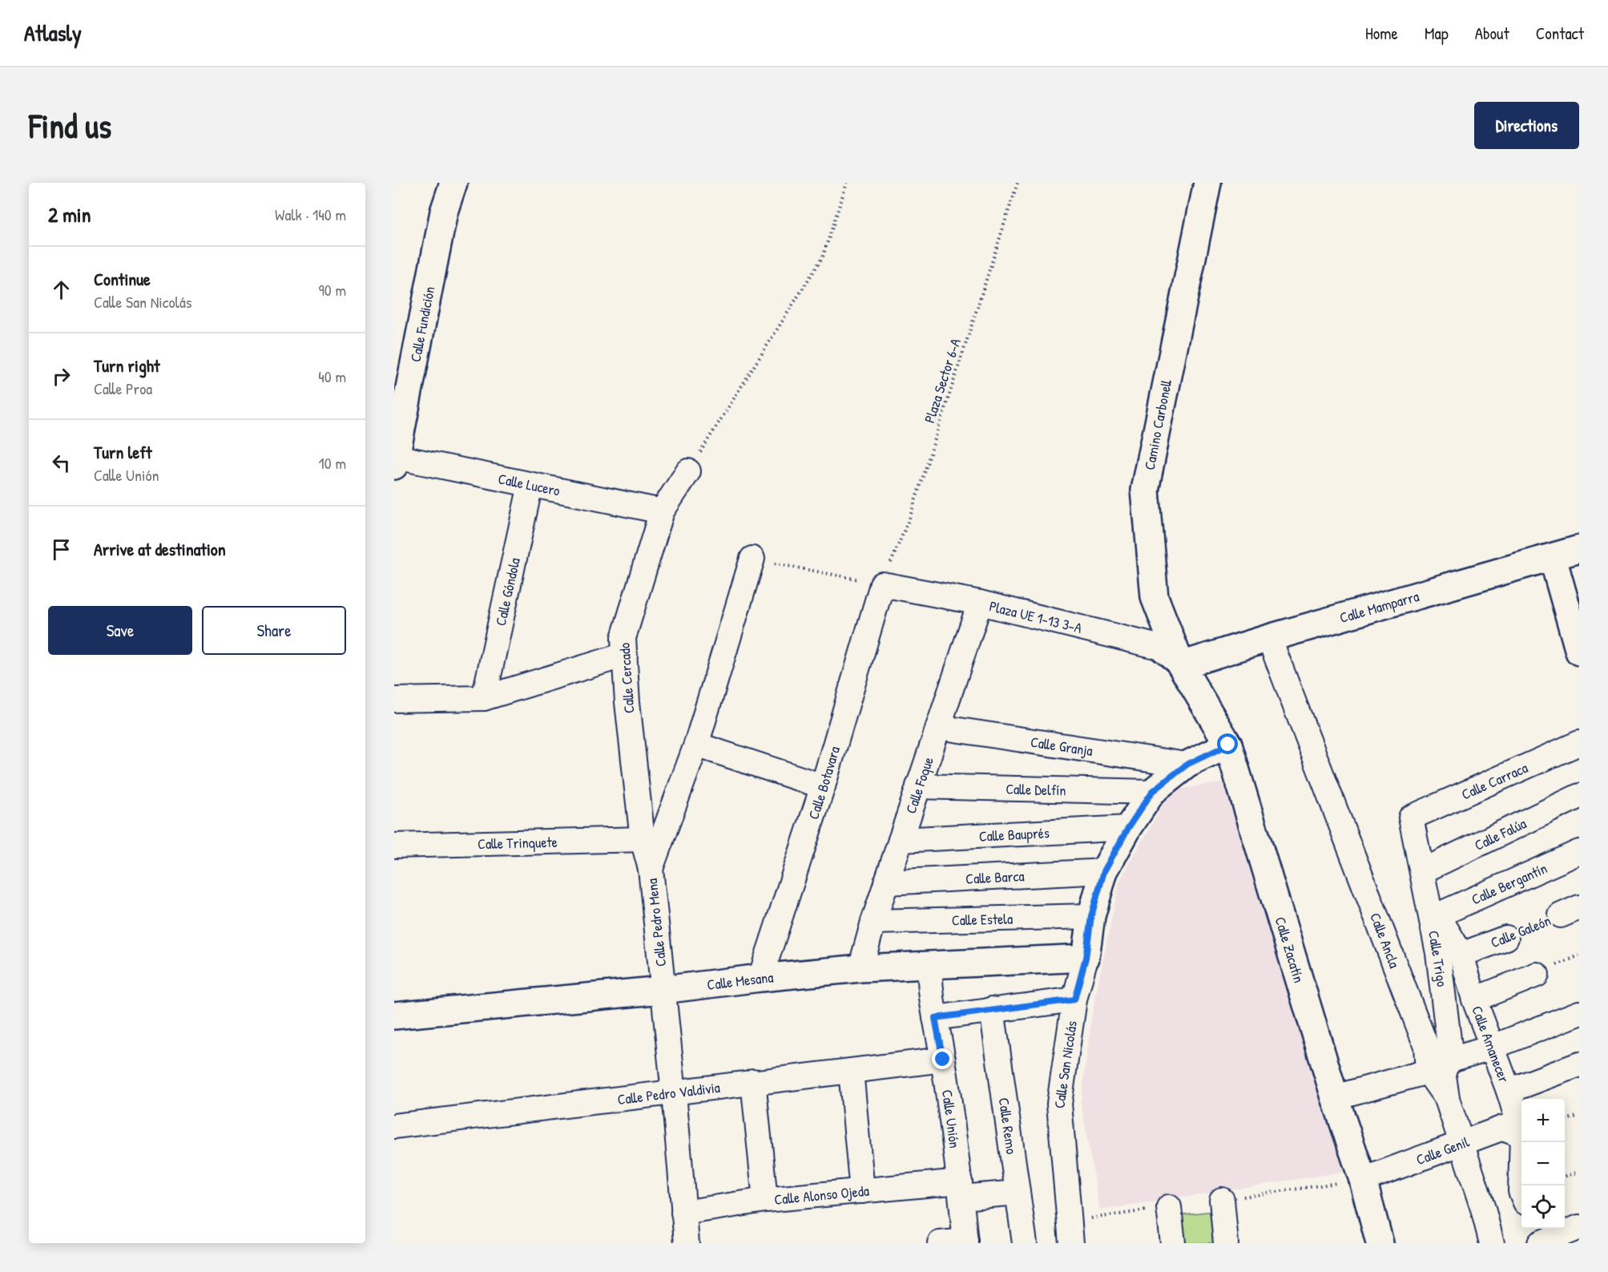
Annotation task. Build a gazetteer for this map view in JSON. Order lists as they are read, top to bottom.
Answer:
{
  "streets": {
    "street": [
      "Calle Fundición",
      "Camino Carbonell",
      "Calle Lucero",
      "Calle Góndola",
      "Calle Mamparra",
      "Plaza UE 1-13 3-A",
      "Calle Cercado",
      "Calle Granja",
      "Calle Carraca",
      "Calle Botavara",
      "Calle Foque",
      "Calle Delfín",
      "Calle Bauprés",
      "Calle Falúa",
      "Calle Trinquete",
      "Calle Barca",
      "Calle Bergantín",
      "Calle Estela",
      "Calle Pedro Mena",
      "Calle Galeón",
      "Calle Ancla",
      "Calle Zacatín",
      "Calle Trigo",
      "Calle Mesana",
      "Calle Amanecer",
      "Calle San Nicolás",
      "Calle Pedro Valdivia",
      "Calle Unión",
      "Calle Remo",
      "Calle Genil",
      "Calle Alonso Ojeda"
    ],
    "path": ["Plaza Sector 6-A"]
  },
  "crossings": [
    ["Calle Fundición", "Calle Lucero"],
    ["Plaza Sector 6-A", "Plaza UE 1-13 3-A"],
    ["Plaza Sector 6-A", "Calle Botavara"],
    ["Camino Carbonell", "Calle Mamparra"],
    ["Camino Carbonell", "Plaza UE 1-13 3-A"],
    ["Camino Carbonell", "Calle Zacatín"],
    ["Calle Lucero", "Calle Góndola"],
    ["Calle Lucero", "Calle Cercado"],
    ["Calle Mamparra", "Plaza UE 1-13 3-A"],
    ["Calle Mamparra", "Calle Ancla"],
    ["Calle Mamparra", "Calle Zacatín"],
    ["Plaza UE 1-13 3-A", "Calle Botavara"],
    ["Plaza UE 1-13 3-A", "Calle Foque"],
    ["Plaza UE 1-13 3-A", "Calle Zacatín"],
    ["Calle Cercado", "Calle Trinquete"],
    ["Calle Cercado", "Calle Pedro Mena"],
    ["Calle Granja", "Calle Foque"],
    ["Calle Granja", "Calle San Nicolás"],
    ["Calle Carraca", "Calle Trigo"],
    ["Calle Botavara", "Calle Mesana"],
    ["Calle Foque", "Calle Delfín"],
    ["Calle Foque", "Calle Bauprés"],
    ["Calle Foque", "Calle Barca"],
    ["Calle Foque", "Calle Estela"],
    ["Calle Foque", "Calle Mesana"],
    ["Calle Delfín", "Calle San Nicolás"],
    ["Calle Bauprés", "Calle San Nicolás"],
    ["Calle Falúa", "Calle Trigo"],
    ["Calle Falúa", "Calle Amanecer"],
    ["Calle Barca", "Calle San Nicolás"],
    ["Calle Bergantín", "Calle Amanecer"],
    ["Calle Estela", "Calle San Nicolás"],
    ["Calle Pedro Mena", "Calle Mesana"],
    ["Calle Pedro Mena", "Calle Pedro Valdivia"],
    ["Calle Pedro Mena", "Calle Alonso Ojeda"],
    ["Calle Galeón", "Calle Amanecer"],
    ["Calle Zacatín", "Calle San Nicolás"],
    ["Calle Zacatín", "Calle Genil"],
    ["Calle Trigo", "Calle Amanecer"],
    ["Calle Mesana", "Calle San Nicolás"],
    ["Calle Mesana", "Calle Unión"],
    ["Calle Pedro Valdivia", "Calle Unión"],
    ["Calle Unión", "Calle Alonso Ojeda"],
    ["Calle Remo", "Calle Alonso Ojeda"]
  ],
  "page": {
    "header": "Atlasly",
    "nav": [
      "Home",
      "Map",
      "About",
      "Contact"
    ],
    "buttons": [
      "Directions",
      ["Save", "Share"]
    ],
    "title": "Find us",
    "heading": ["2 min", "Walk · 140 m"],
    "list": [
      ["Continue", "Calle San Nicolás", "90 m"],
      ["Turn right", "Calle Proa", "40 m"],
      ["Turn left", "Calle Unión", "10 m"],
      "Arrive at destination"
    ],
    "map_buttons": ["+", "−"]
  }
}
